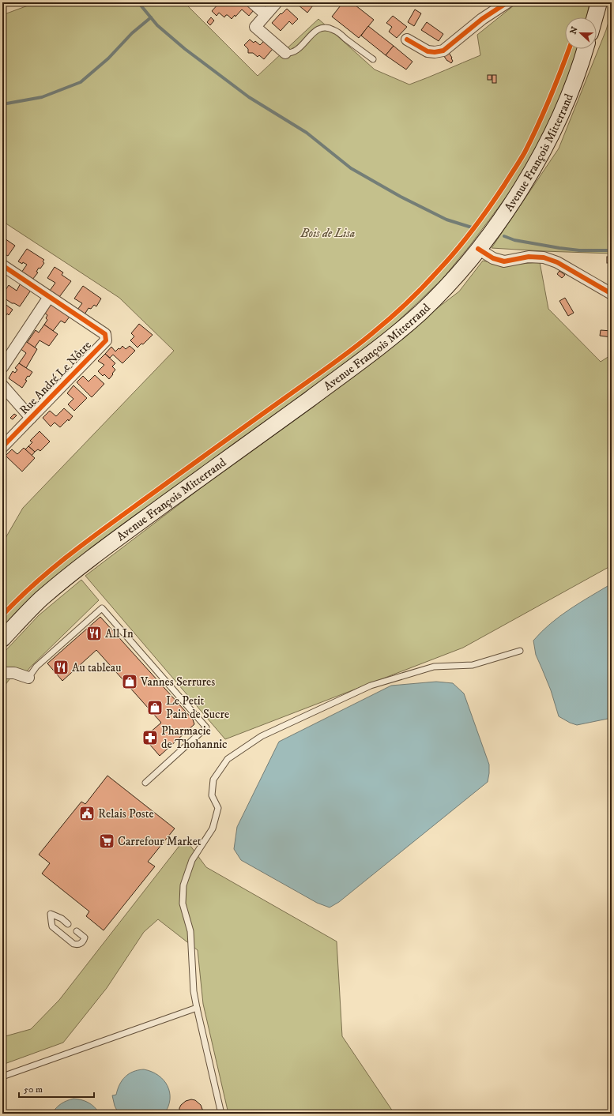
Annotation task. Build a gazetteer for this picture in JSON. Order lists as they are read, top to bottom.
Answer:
{
  "streets": {
    "main road": ["Avenue François Mitterrand"],
    "street": ["Rue André Le Nôtre"]
  },
  "parks": ["Bois de Lisa"],
  "places": {
    "restaurant": ["All In", "Au tableau"],
    "shop": ["Vannes Serrures", "Le Petit Pain de Sucre"],
    "pharmacy": ["Pharmacie de Thohannic"],
    "public building": ["Relais Poste"],
    "supermarket": ["Carrefour Market"]
  },
  "scale_bar": "50 m",
  "north": "left"
}
